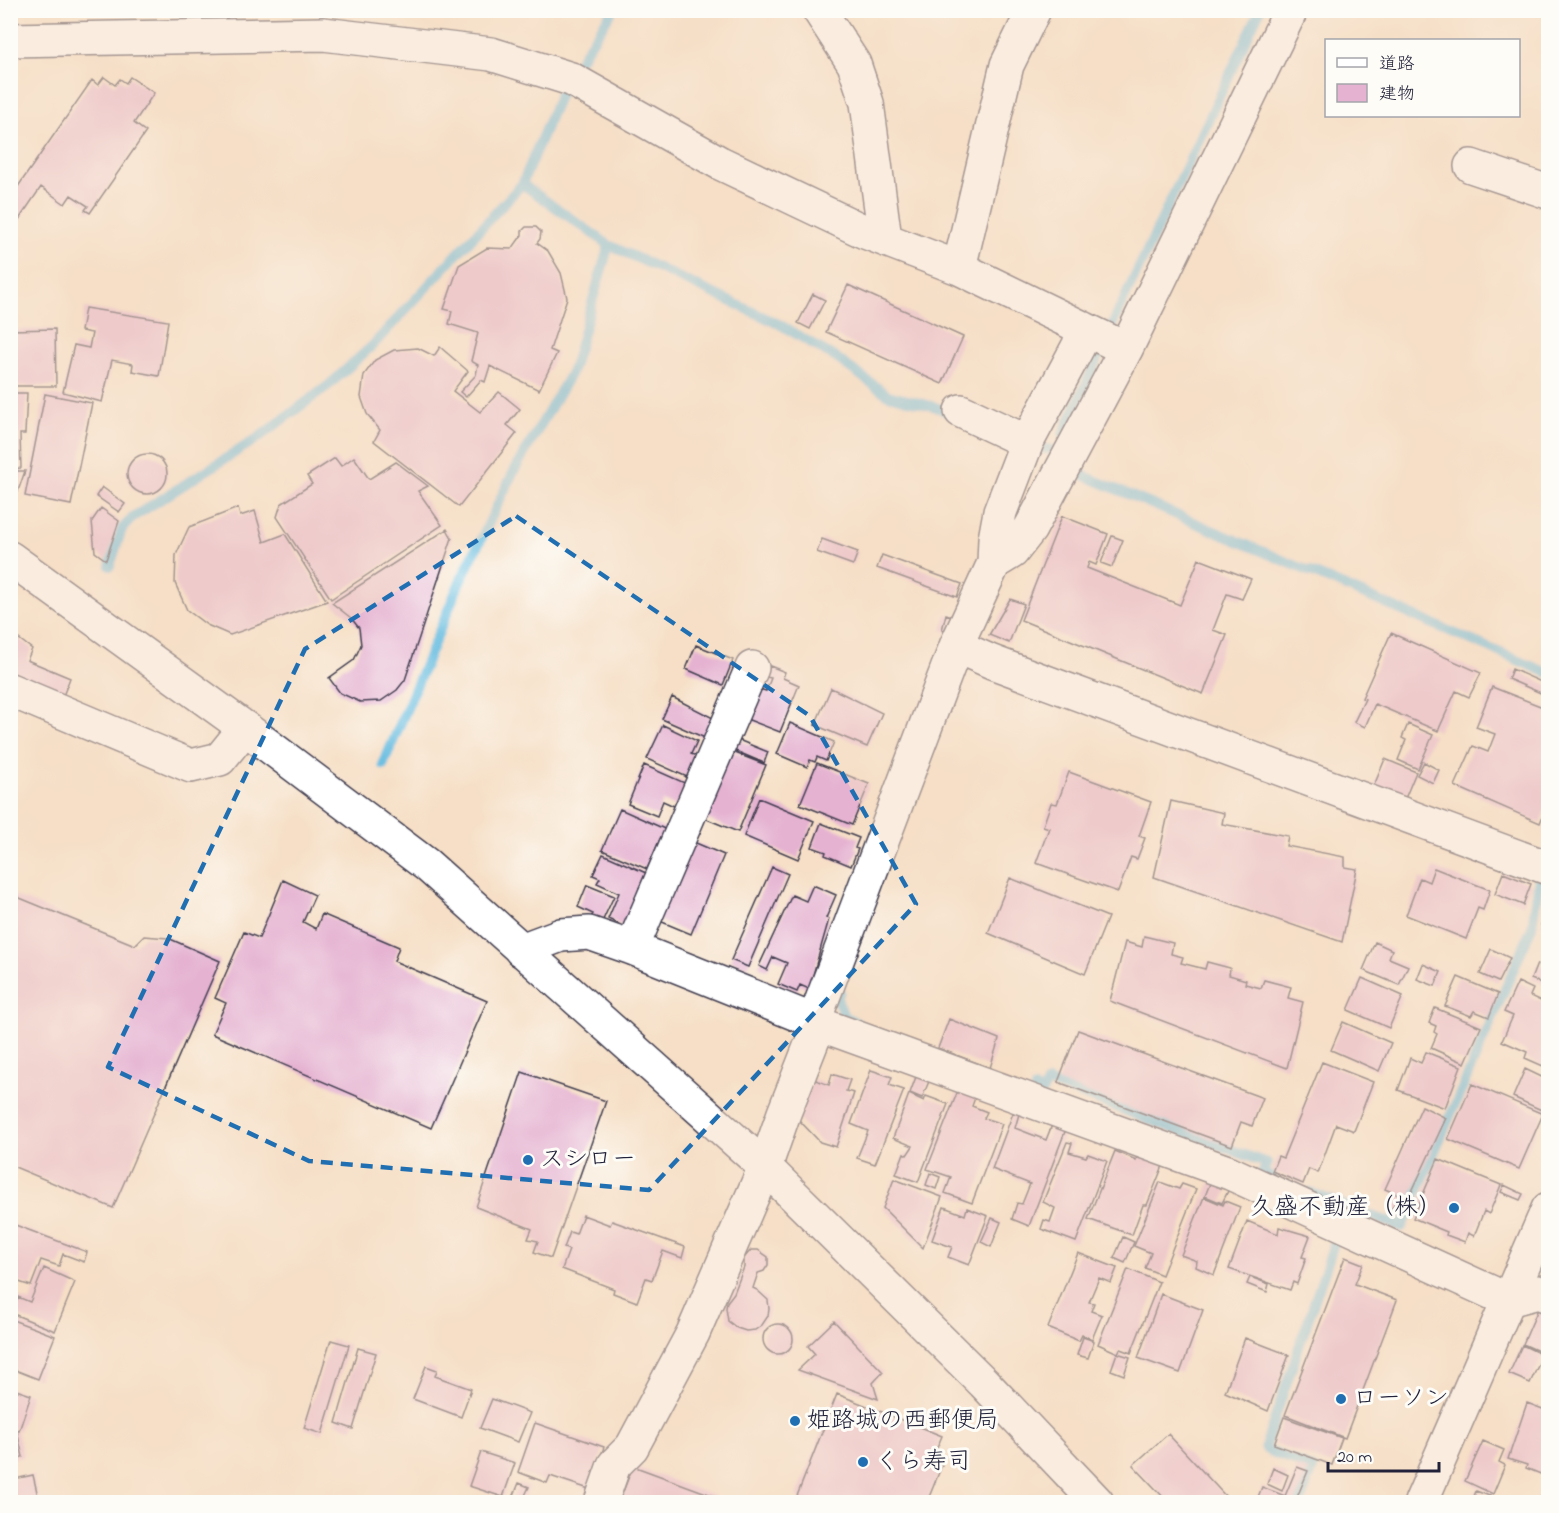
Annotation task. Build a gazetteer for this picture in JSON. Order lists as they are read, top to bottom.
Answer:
{
  "places": [
    "スシロー",
    "久盛不動産（株）",
    "ローソン",
    "姫路城の西郵便局",
    "くら寿司"
  ],
  "legend": ["道路", "建物"],
  "scale_bar": "20 m"
}
